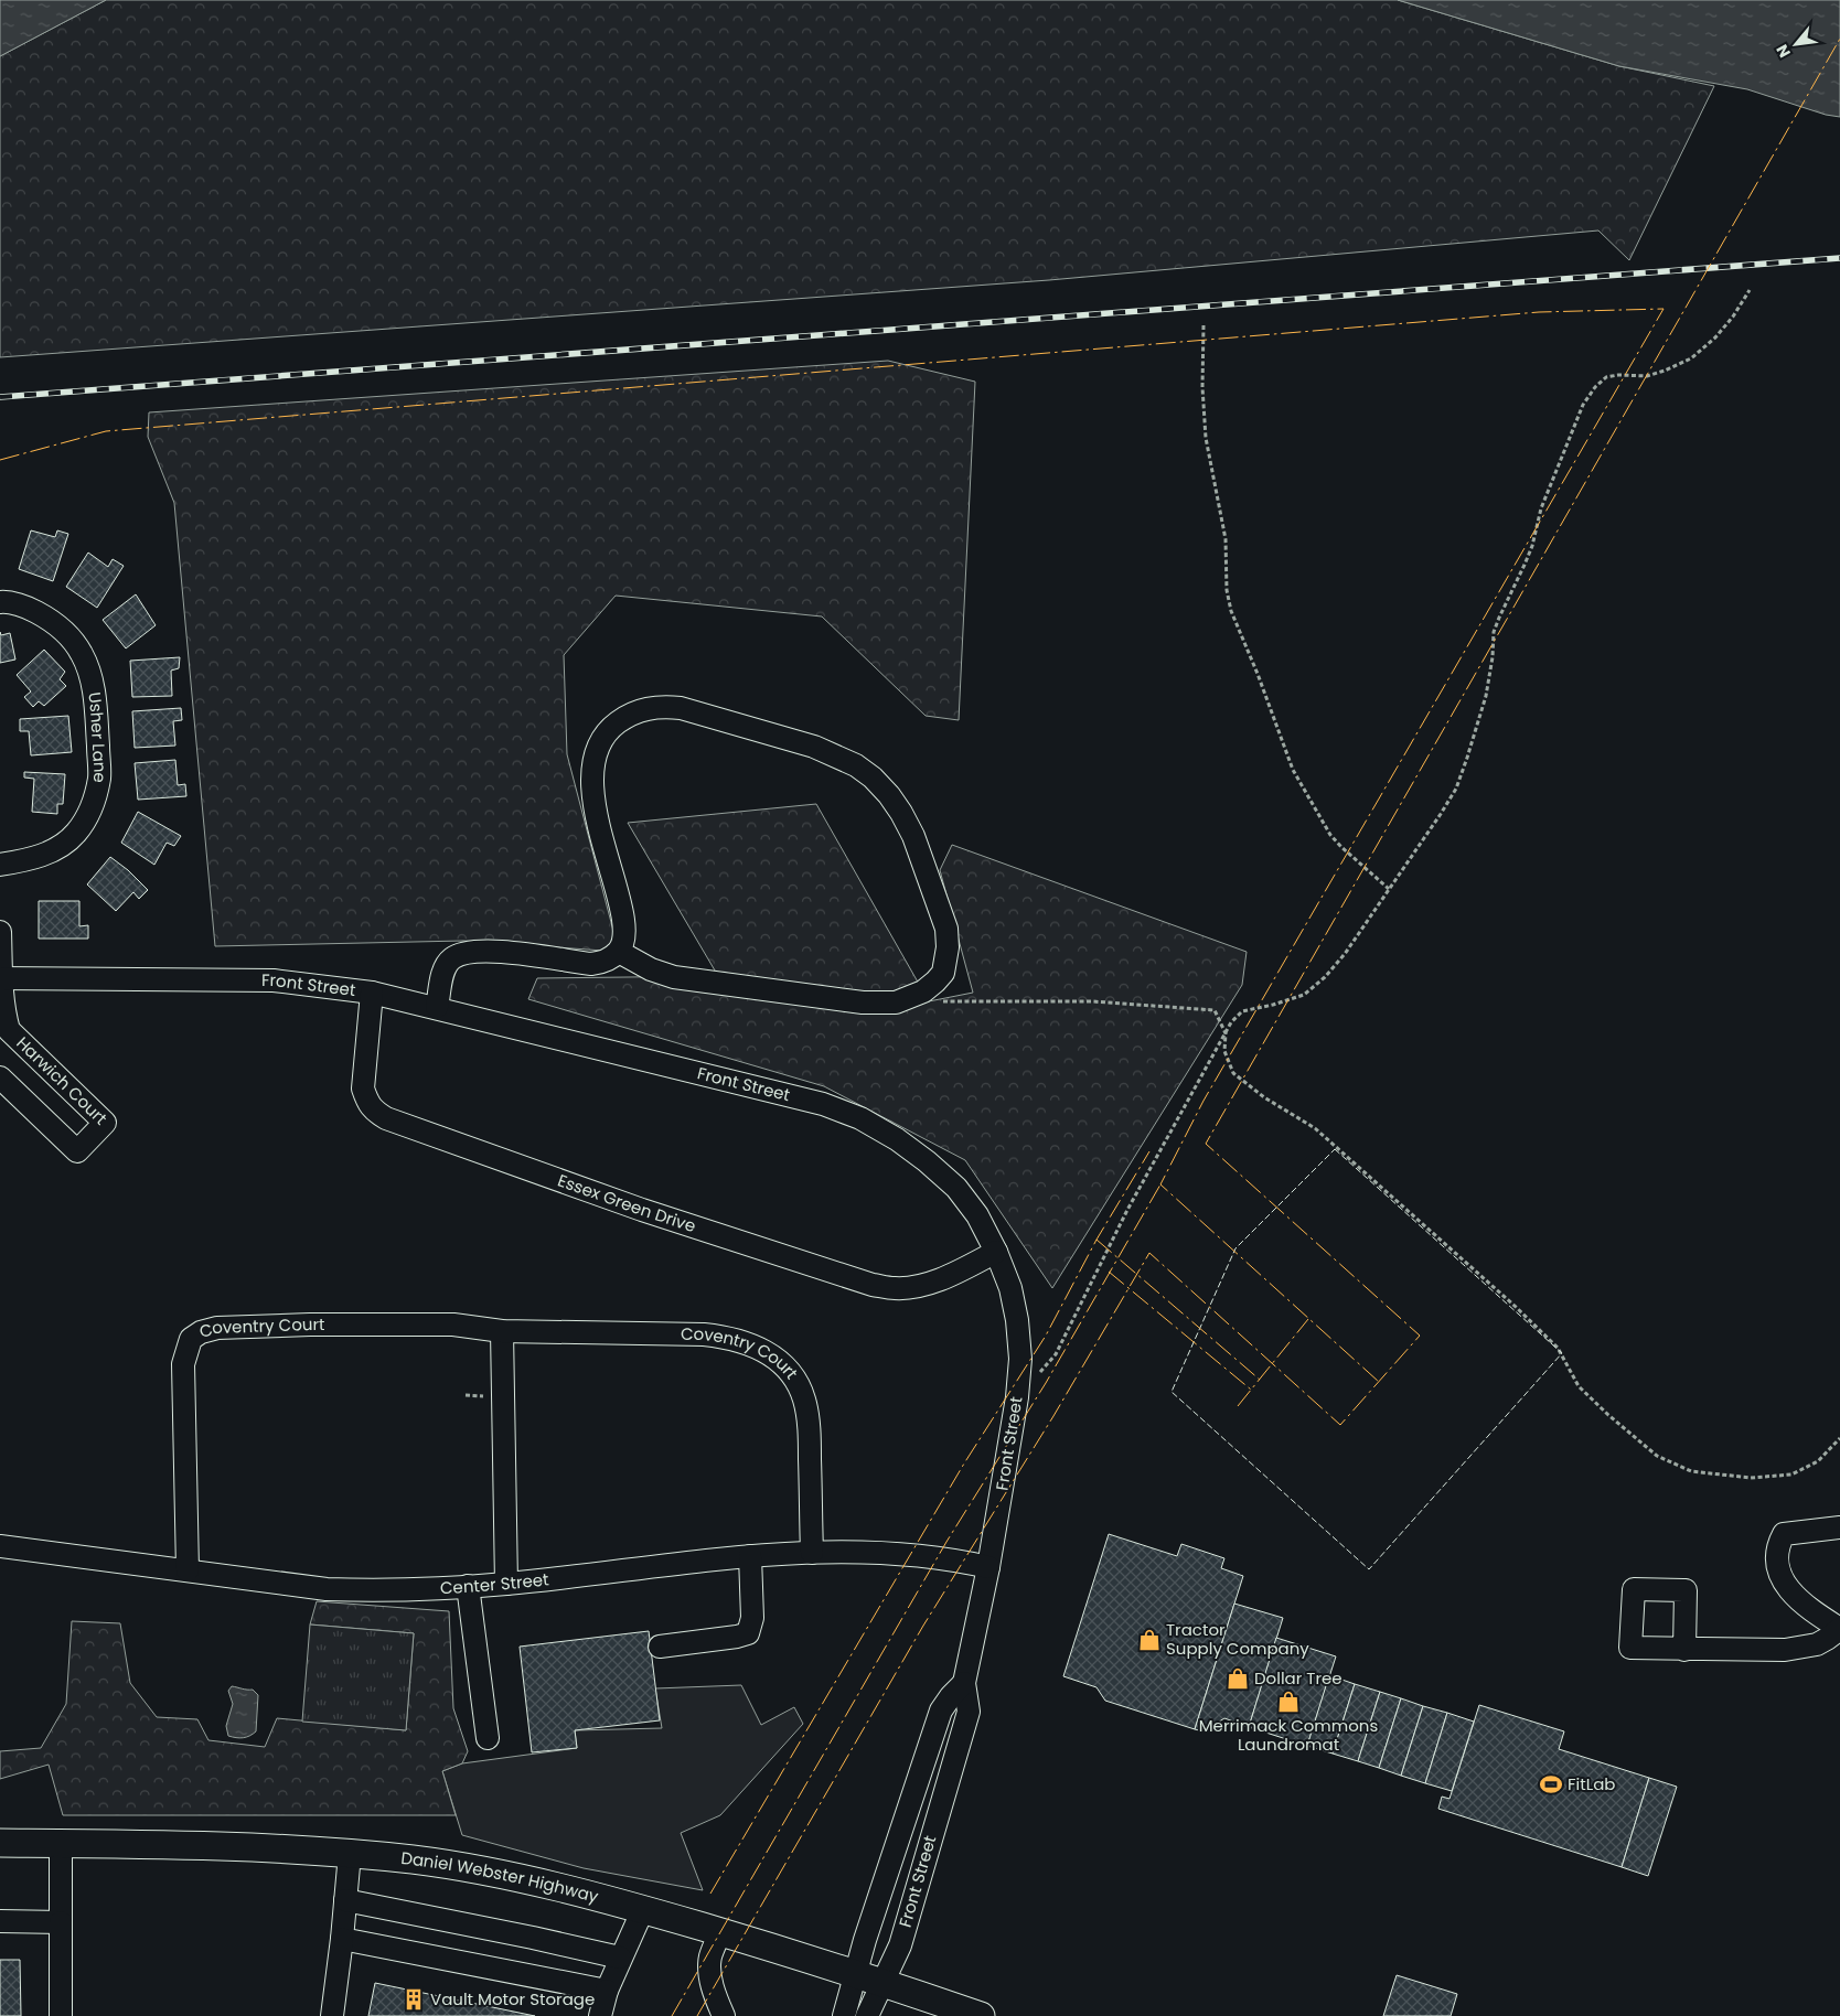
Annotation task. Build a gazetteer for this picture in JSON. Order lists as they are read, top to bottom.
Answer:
{
  "streets": {
    "main road": ["Daniel Webster Highway"],
    "street": [
      "Usher Lane",
      "Front Street",
      "Harwich Court",
      "Essex Green Drive",
      "Coventry Court",
      "Center Street"
    ]
  },
  "crossings": [
    ["Front Street", "Harwich Court"],
    ["Front Street", "Essex Green Drive"],
    ["Front Street", "Center Street"],
    ["Front Street", "Daniel Webster Highway"],
    ["Coventry Court", "Center Street"]
  ],
  "places": {
    "shop": ["Tractor Supply Company", "Dollar Tree", "Merrimack Commons Laundromat"],
    "sports": ["FitLab"],
    "building": ["Vault Motor Storage"]
  },
  "north": "bottom left"
}
